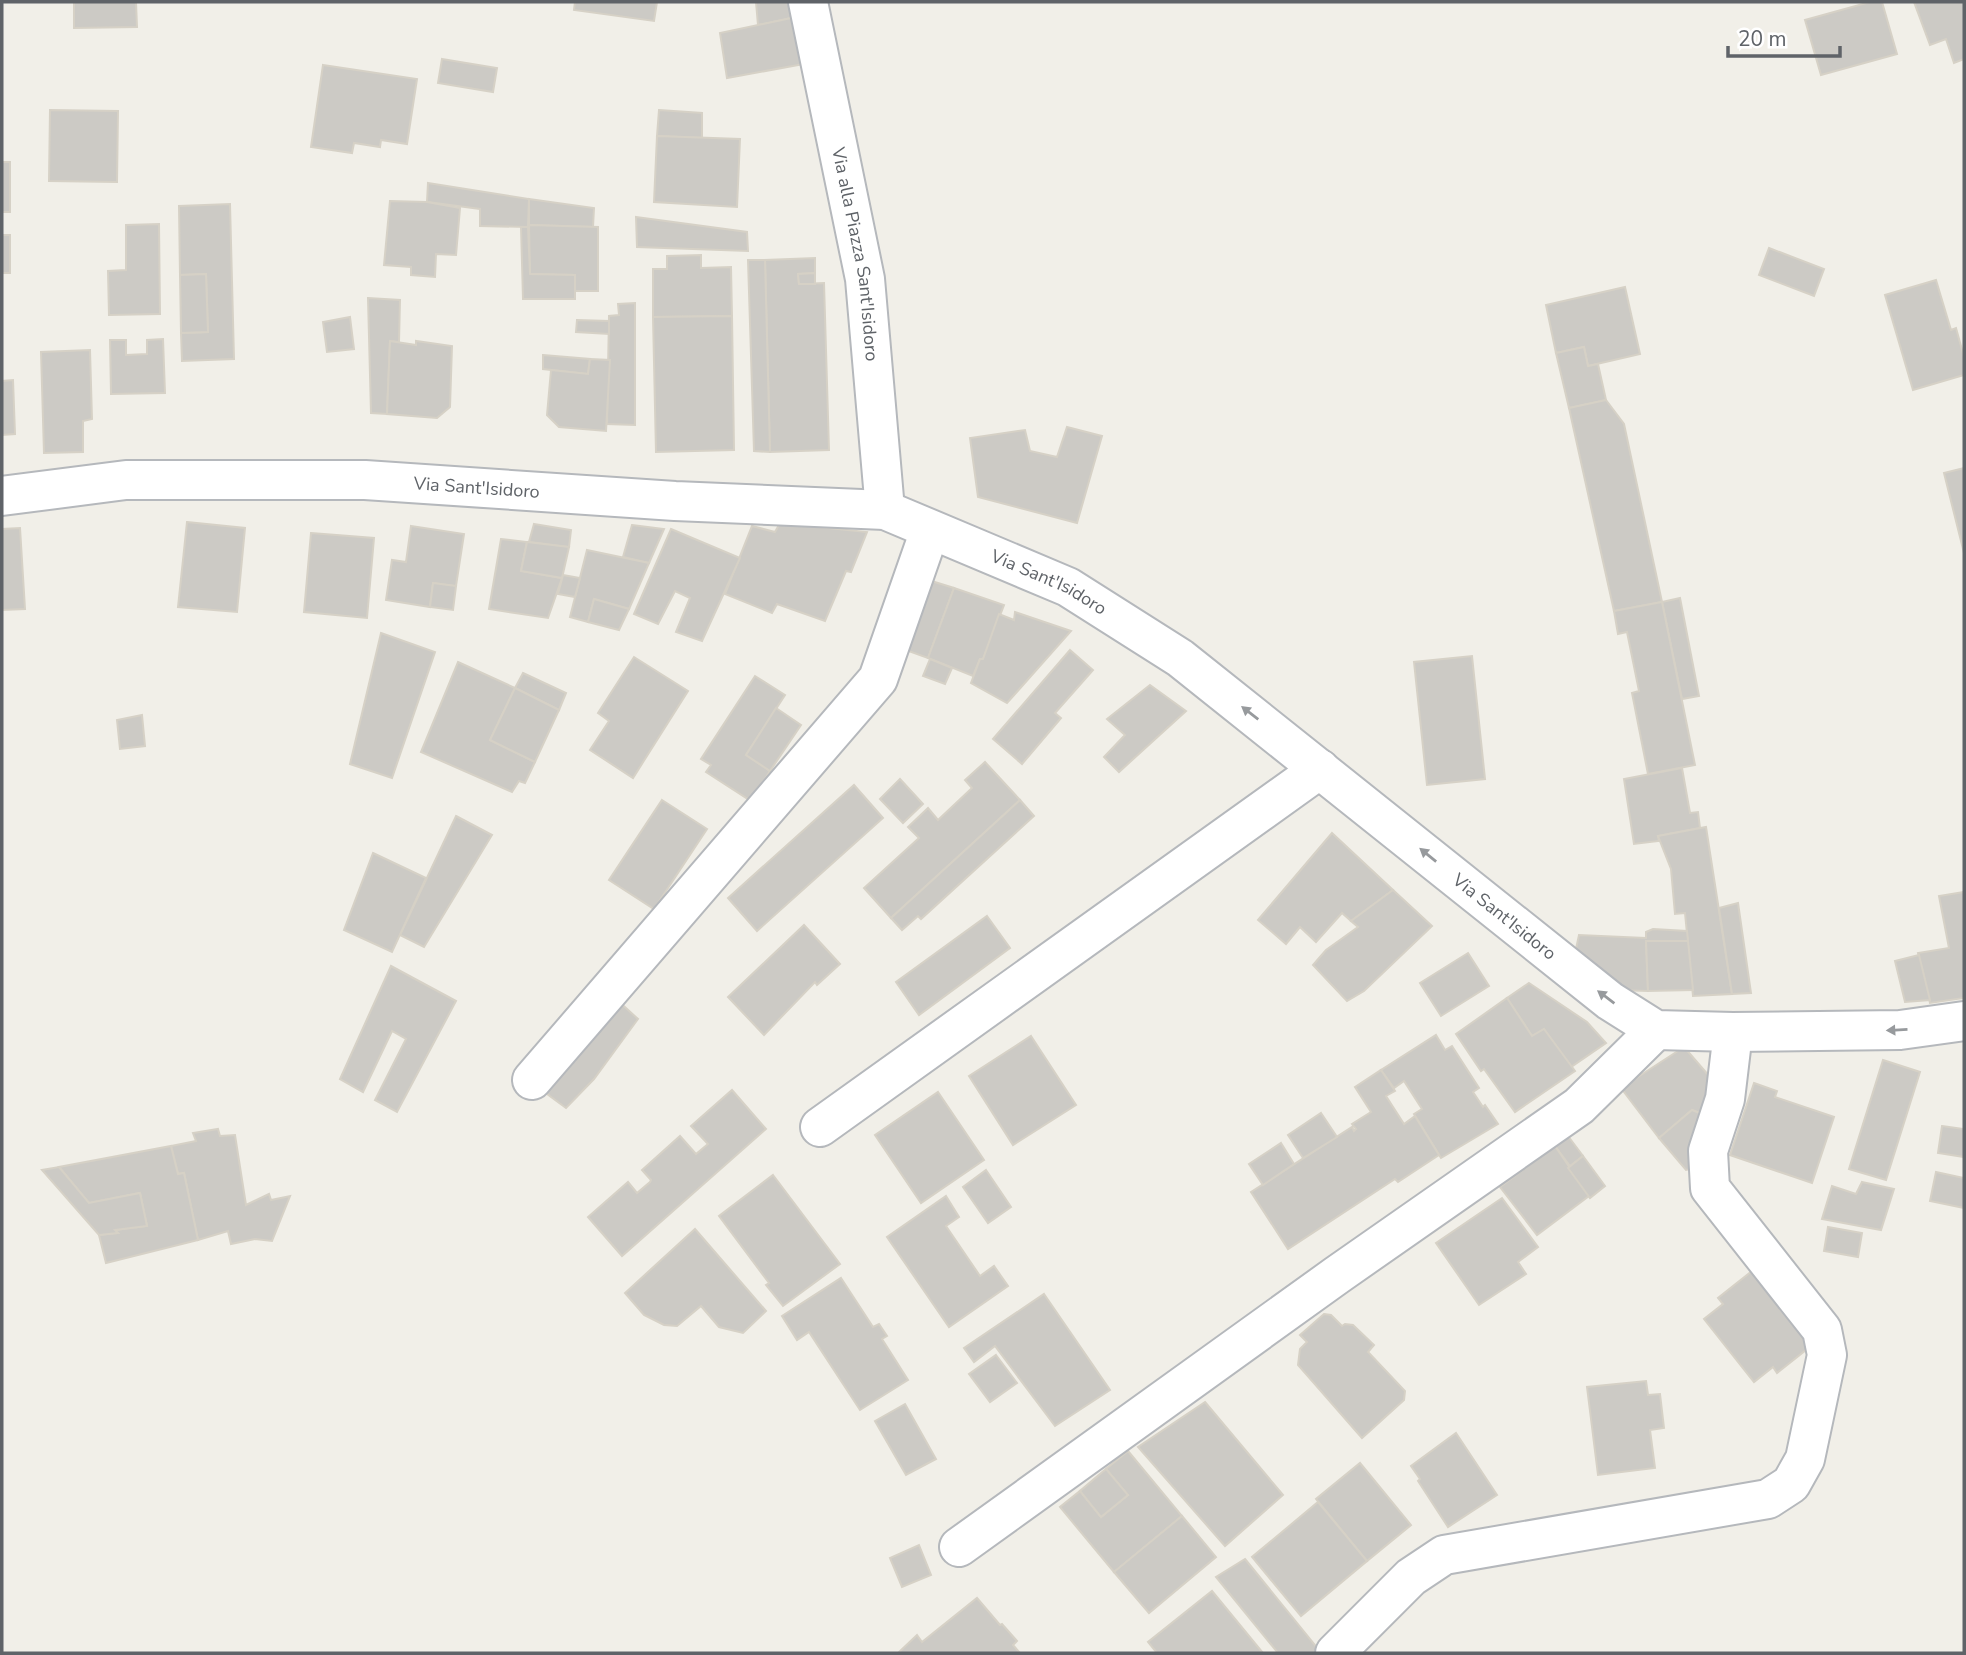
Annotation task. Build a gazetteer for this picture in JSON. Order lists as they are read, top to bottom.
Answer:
{
  "streets": {
    "street": ["Via alla Piazza Sant'Isidoro", "Via Sant'Isidoro"]
  },
  "crossings": [
    ["Via alla Piazza Sant'Isidoro", "Via Sant'Isidoro"]
  ],
  "one_way": ["Via Sant'Isidoro"],
  "scale_bar": "20 m"
}
